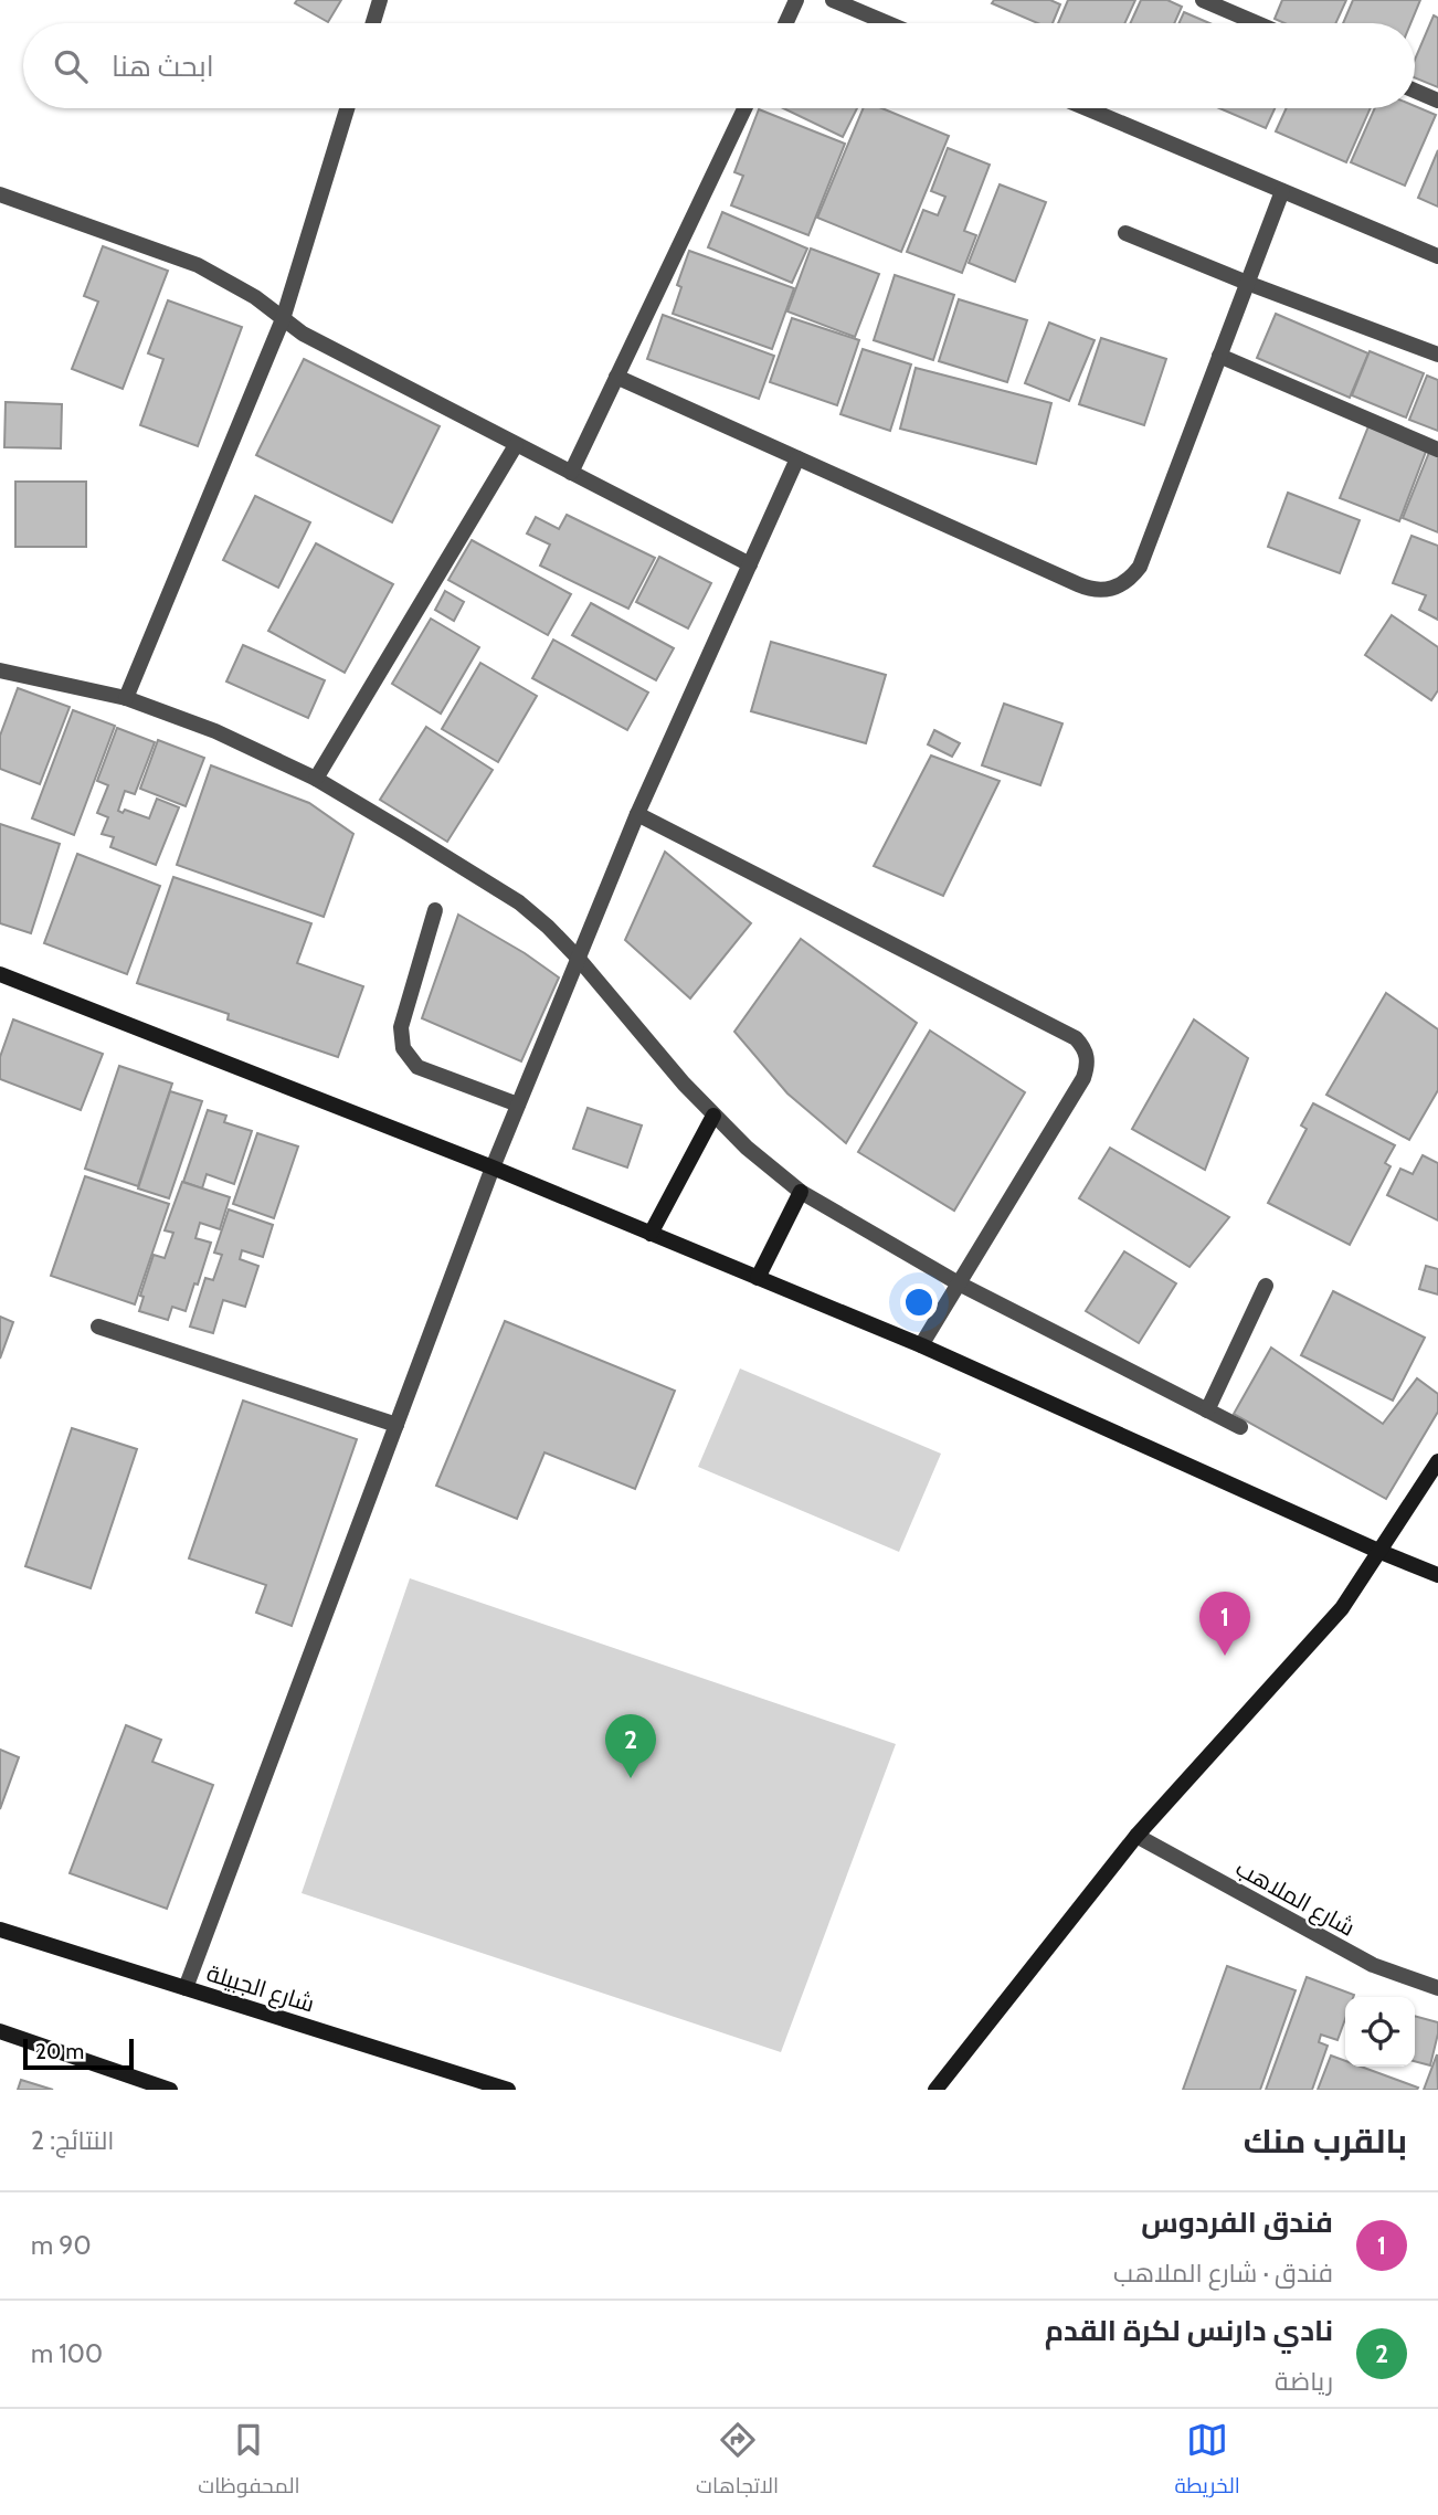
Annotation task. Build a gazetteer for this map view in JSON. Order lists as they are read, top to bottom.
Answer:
{
  "streets": {
    "street": ["شارع الملاهب", "شارع الجبيلة"]
  },
  "scale_bar": "20 m",
  "page": {
    "search": "ابحث هنا",
    "pins": ["1", "2"],
    "scale": "20 m",
    "heading": ["بالقرب منك", "النتائج: 2"],
    "list": [
      {
        "mark": "1",
        "name": "فندق الفردوس",
        "note": "فندق · شارع الملاهب",
        "value": "90 m"
      },
      {
        "mark": "2",
        "name": "نادي دارنس لكرة القدم",
        "note": "رياضة",
        "value": "100 m"
      }
    ],
    "nav": ["الخريطة", "الاتجاهات", "المحفوظات"]
  }
}
